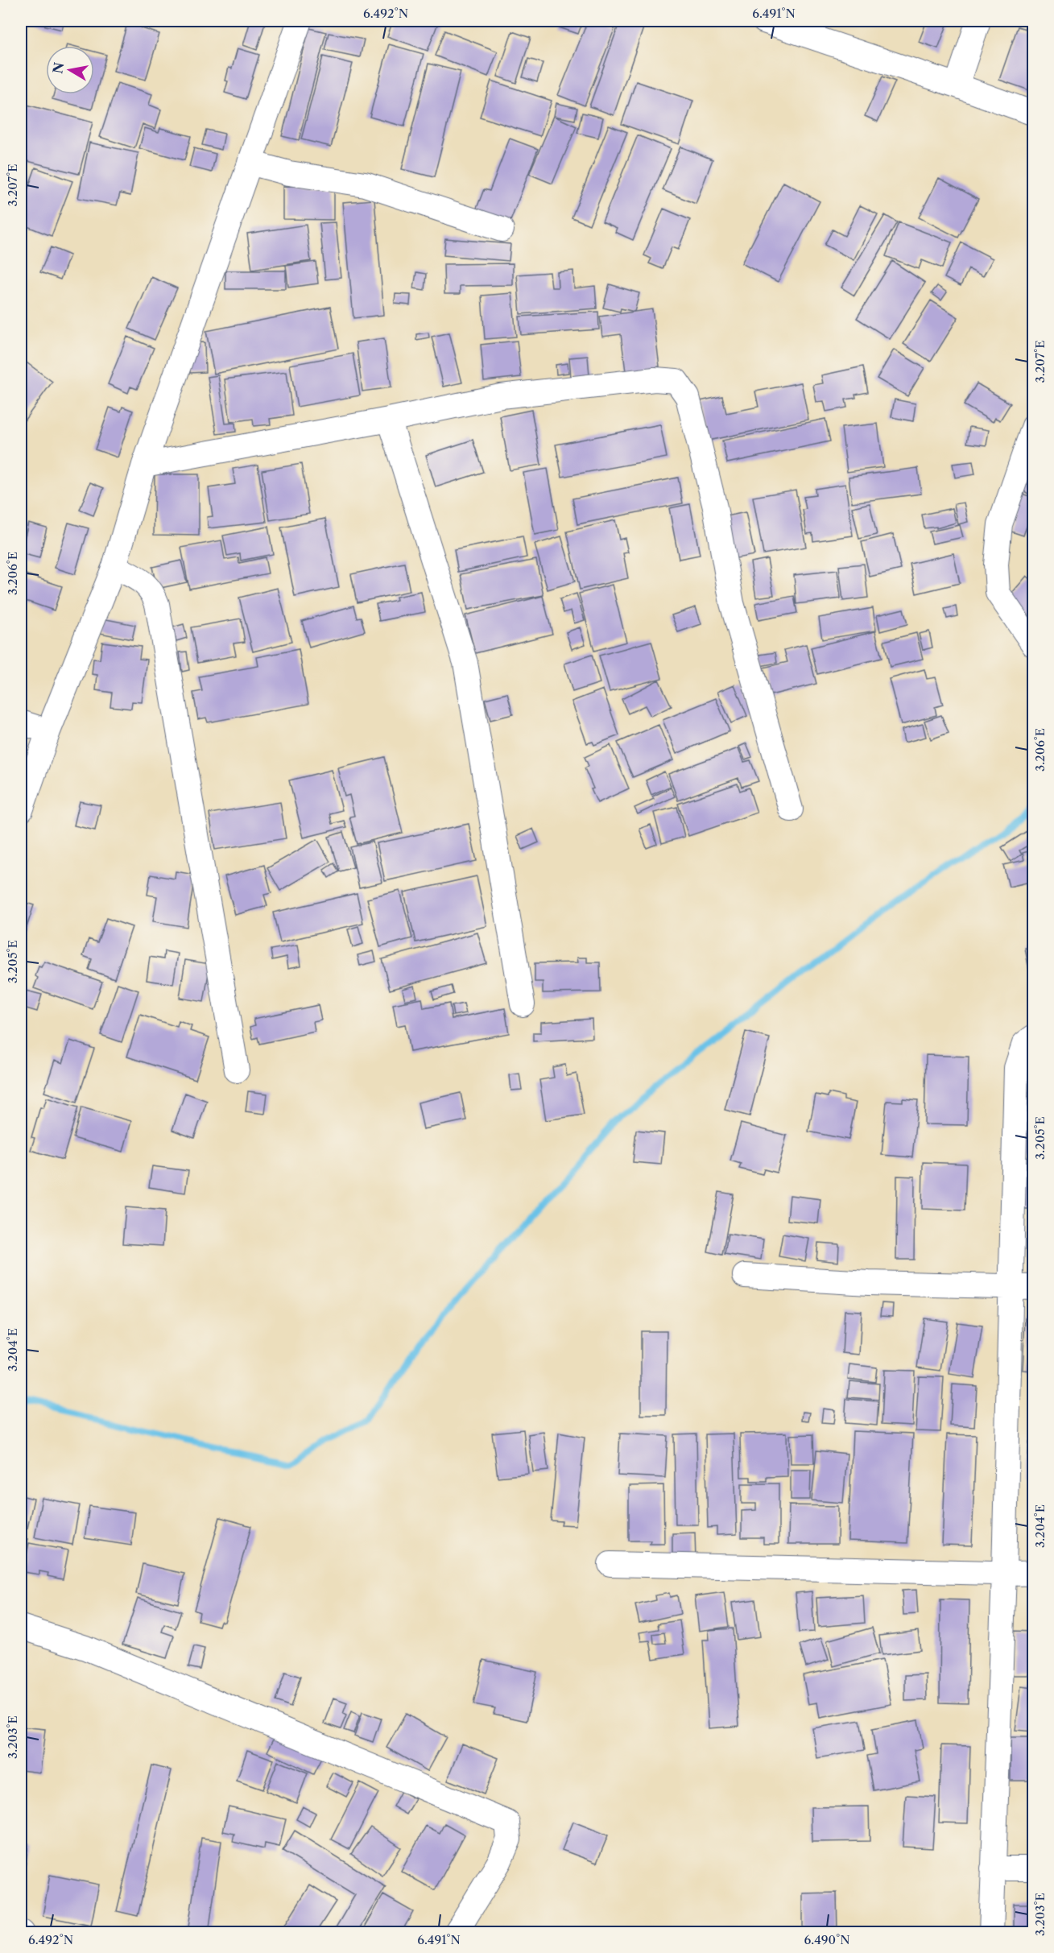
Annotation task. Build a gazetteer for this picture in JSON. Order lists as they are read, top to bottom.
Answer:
{
  "north": "left",
  "coordinates": [
    "6.492°N",
    "6.491°N",
    "3.207°E",
    "3.206°E",
    "3.205°E",
    "3.204°E",
    "3.203°E",
    "6.490°N"
  ]
}
